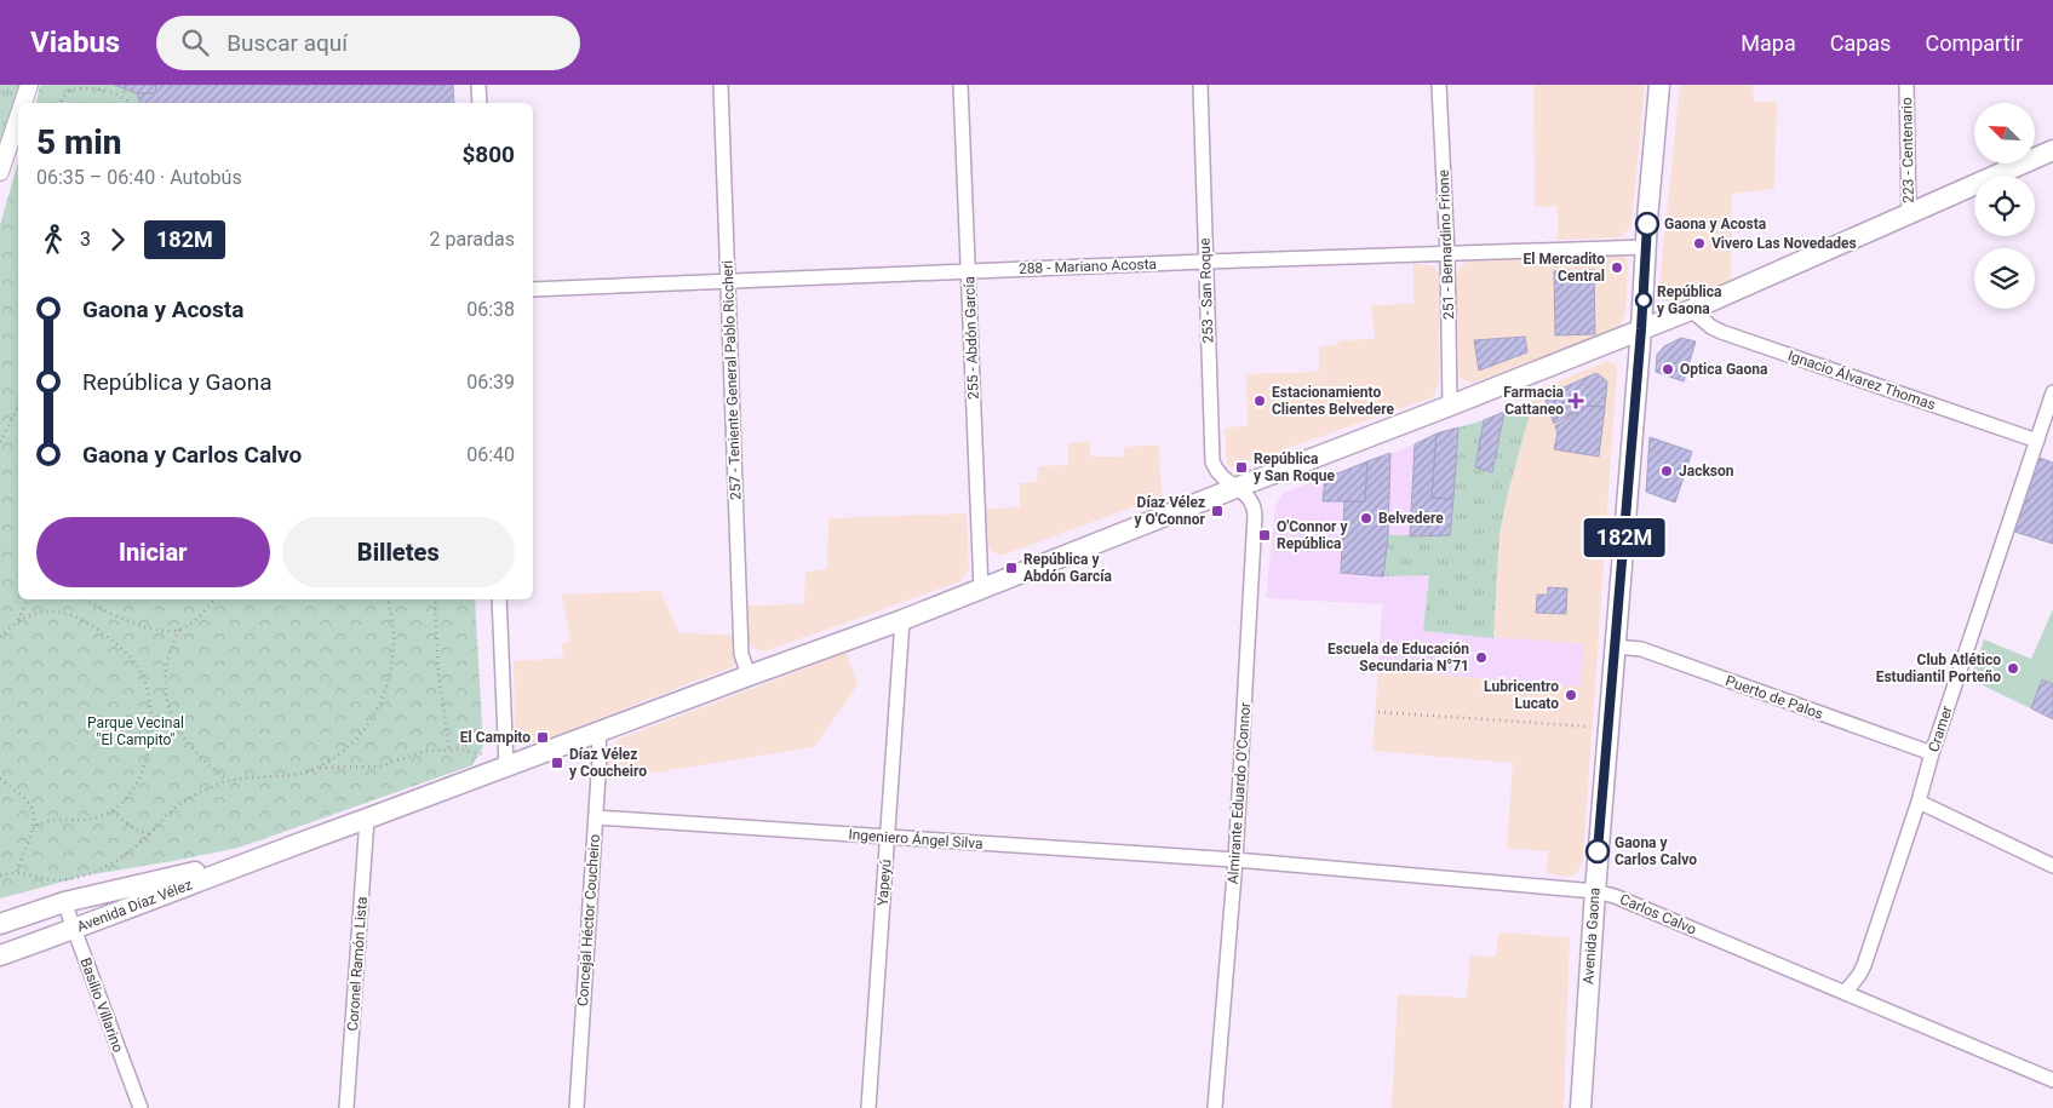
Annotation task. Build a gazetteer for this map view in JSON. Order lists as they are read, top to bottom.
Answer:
{
  "streets": {
    "main road": ["Avenida Díaz Vélez", "Avenida Gaona"],
    "street": [
      "223 - Centenario",
      "251 - Bernardino Frione",
      "288 - Mariano Acosta",
      "253 - San Roque",
      "255 - Abdón García",
      "257 - Teniente General Pablo Riccheri",
      "Ignacio Álvarez Thomas",
      "Puerto de Palos",
      "Cramer",
      "Almirante Eduardo O'Connor",
      "Ingeniero Ángel Silva",
      "Yapeyú",
      "Carlos Calvo",
      "Concejal Héctor Coucheiro",
      "Coronel Ramón Lista",
      "Basilio Villarino"
    ]
  },
  "crossings": [
    ["251 - Bernardino Frione", "288 - Mariano Acosta"],
    ["288 - Mariano Acosta", "253 - San Roque"],
    ["288 - Mariano Acosta", "255 - Abdón García"],
    ["288 - Mariano Acosta", "257 - Teniente General Pablo Riccheri"],
    ["288 - Mariano Acosta", "Avenida Gaona"],
    ["253 - San Roque", "Almirante Eduardo O'Connor"],
    ["Ignacio Álvarez Thomas", "Cramer"],
    ["Puerto de Palos", "Cramer"],
    ["Puerto de Palos", "Avenida Gaona"],
    ["Cramer", "Carlos Calvo"],
    ["Almirante Eduardo O'Connor", "Ingeniero Ángel Silva"],
    ["Almirante Eduardo O'Connor", "Carlos Calvo"],
    ["Ingeniero Ángel Silva", "Yapeyú"],
    ["Ingeniero Ángel Silva", "Carlos Calvo"],
    ["Ingeniero Ángel Silva", "Concejal Héctor Coucheiro"],
    ["Avenida Díaz Vélez", "Basilio Villarino"],
    ["Carlos Calvo", "Avenida Gaona"]
  ],
  "parks": ["Parque Vecinal \"El Campito\""],
  "places": {
    "other": [
      "Gaona y Acosta",
      "Vivero Las Novedades",
      "El Mercadito Central",
      "República y Gaona",
      "Optica Gaona",
      "Estacionamiento Clientes Belvedere",
      "Jackson",
      "Belvedere",
      "Escuela de Educación Secundaria N°71",
      "Club Atlético Estudiantil Porteño",
      "Lubricentro Lucato",
      "Gaona y Carlos Calvo"
    ],
    "health": ["Farmacia Cattaneo"],
    "transit": [
      "República y San Roque",
      "Díaz Vélez y O'Connor",
      "O'Connor y República",
      "República y Abdón García",
      "El Campito",
      "Díaz Vélez y Coucheiro"
    ]
  },
  "lines": ["bus line 182M"],
  "north": "top left",
  "page": {
    "header": "Viabus",
    "search": "Buscar aquí",
    "nav": ["Mapa", "Capas", "Compartir"],
    "on_map": "182M",
    "heading": ["5 min", "06:35 – 06:40 · Autobús", "$800"],
    "legs": ["3", "182M", "2 paradas"],
    "list": [
      {
        "name": "Gaona y Acosta",
        "value": "06:38"
      },
      {
        "name": "República y Gaona",
        "value": "06:39"
      },
      {
        "name": "Gaona y Carlos Calvo",
        "value": "06:40"
      }
    ],
    "buttons": ["Iniciar", "Billetes"]
  }
}
